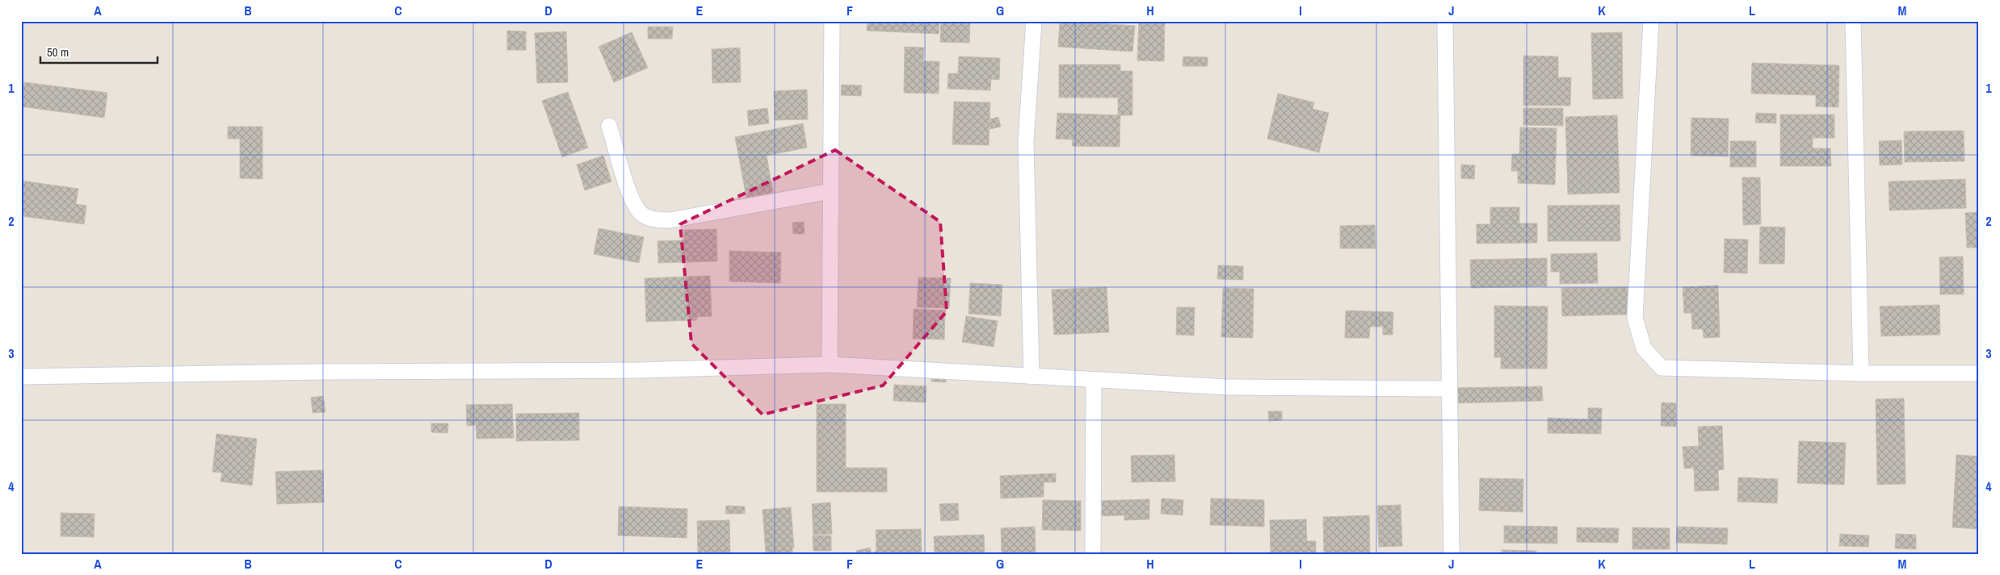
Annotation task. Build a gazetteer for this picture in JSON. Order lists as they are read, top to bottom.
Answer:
{
  "scale_bar": "50 m",
  "grid": {
    "columns": [
      "A",
      "B",
      "C",
      "D",
      "E",
      "F",
      "G",
      "H",
      "I",
      "J",
      "K",
      "L",
      "M"
    ],
    "rows": [
      "1",
      "2",
      "3",
      "4"
    ]
  }
}
